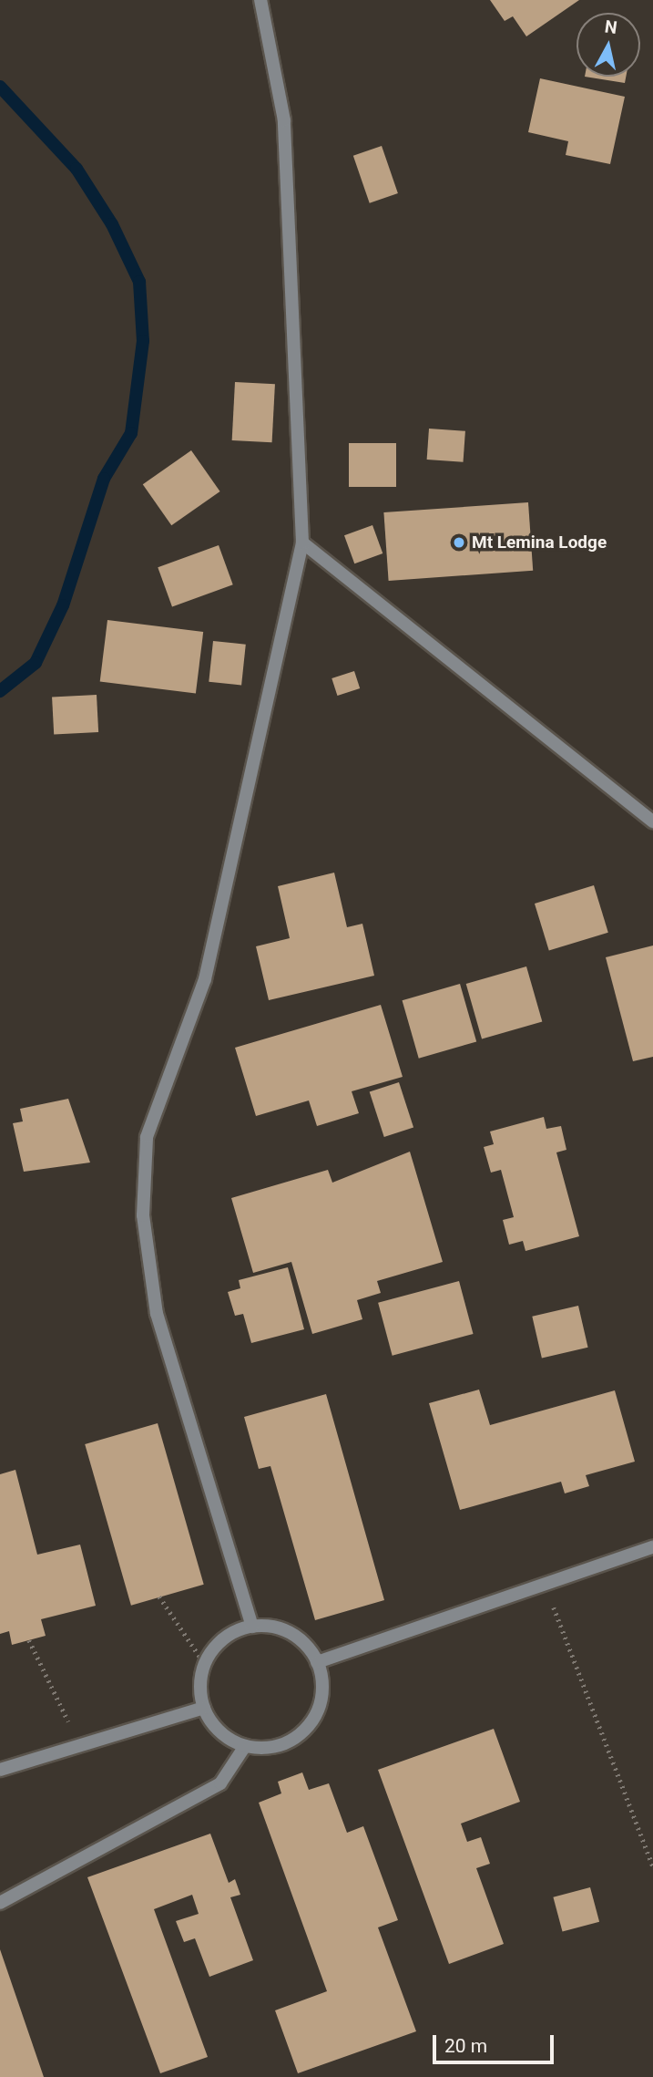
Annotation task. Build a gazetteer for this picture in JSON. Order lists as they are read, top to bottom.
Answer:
{
  "places": ["Mt Lemina Lodge"],
  "scale_bar": "20 m",
  "north": "top"
}
